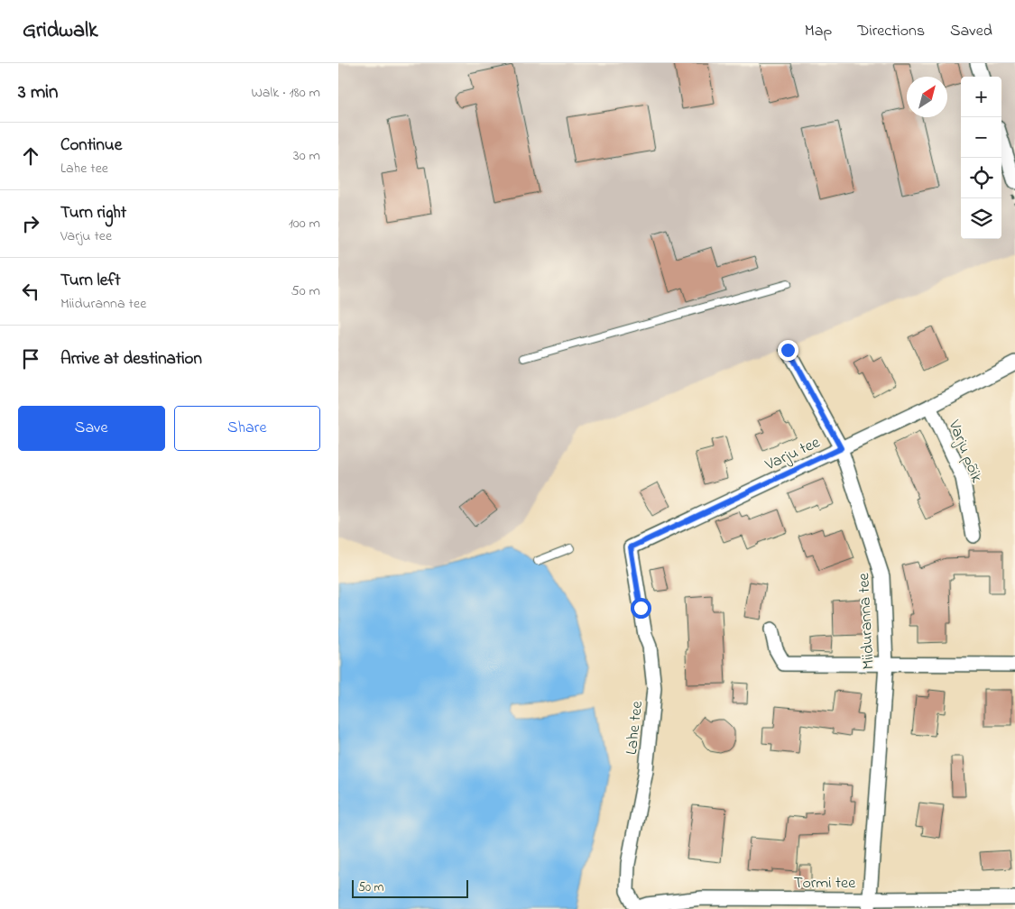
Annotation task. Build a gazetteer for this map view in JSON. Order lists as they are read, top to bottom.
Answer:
{
  "streets": {
    "street": [
      "Varju põik",
      "Varju tee",
      "Miiduranna tee",
      "Lahe tee",
      "Tormi tee"
    ]
  },
  "crossings": [
    ["Varju põik", "Varju tee"],
    ["Varju tee", "Miiduranna tee"],
    ["Varju tee", "Lahe tee"],
    ["Miiduranna tee", "Tormi tee"],
    ["Lahe tee", "Tormi tee"]
  ],
  "scale_bar": "50 m",
  "north": "top right",
  "page": {
    "header": "Gridwalk",
    "nav": ["Map", "Directions", "Saved"],
    "heading": ["3 min", "Walk · 180 m"],
    "map_buttons": ["+", "−"],
    "list": [
      ["Continue", "Lahe tee", "30 m"],
      ["Turn right", "Varju tee", "100 m"],
      ["Turn left", "Miiduranna tee", "50 m"],
      "Arrive at destination"
    ],
    "buttons": ["Save", "Share"],
    "scale": "50 m"
  }
}
